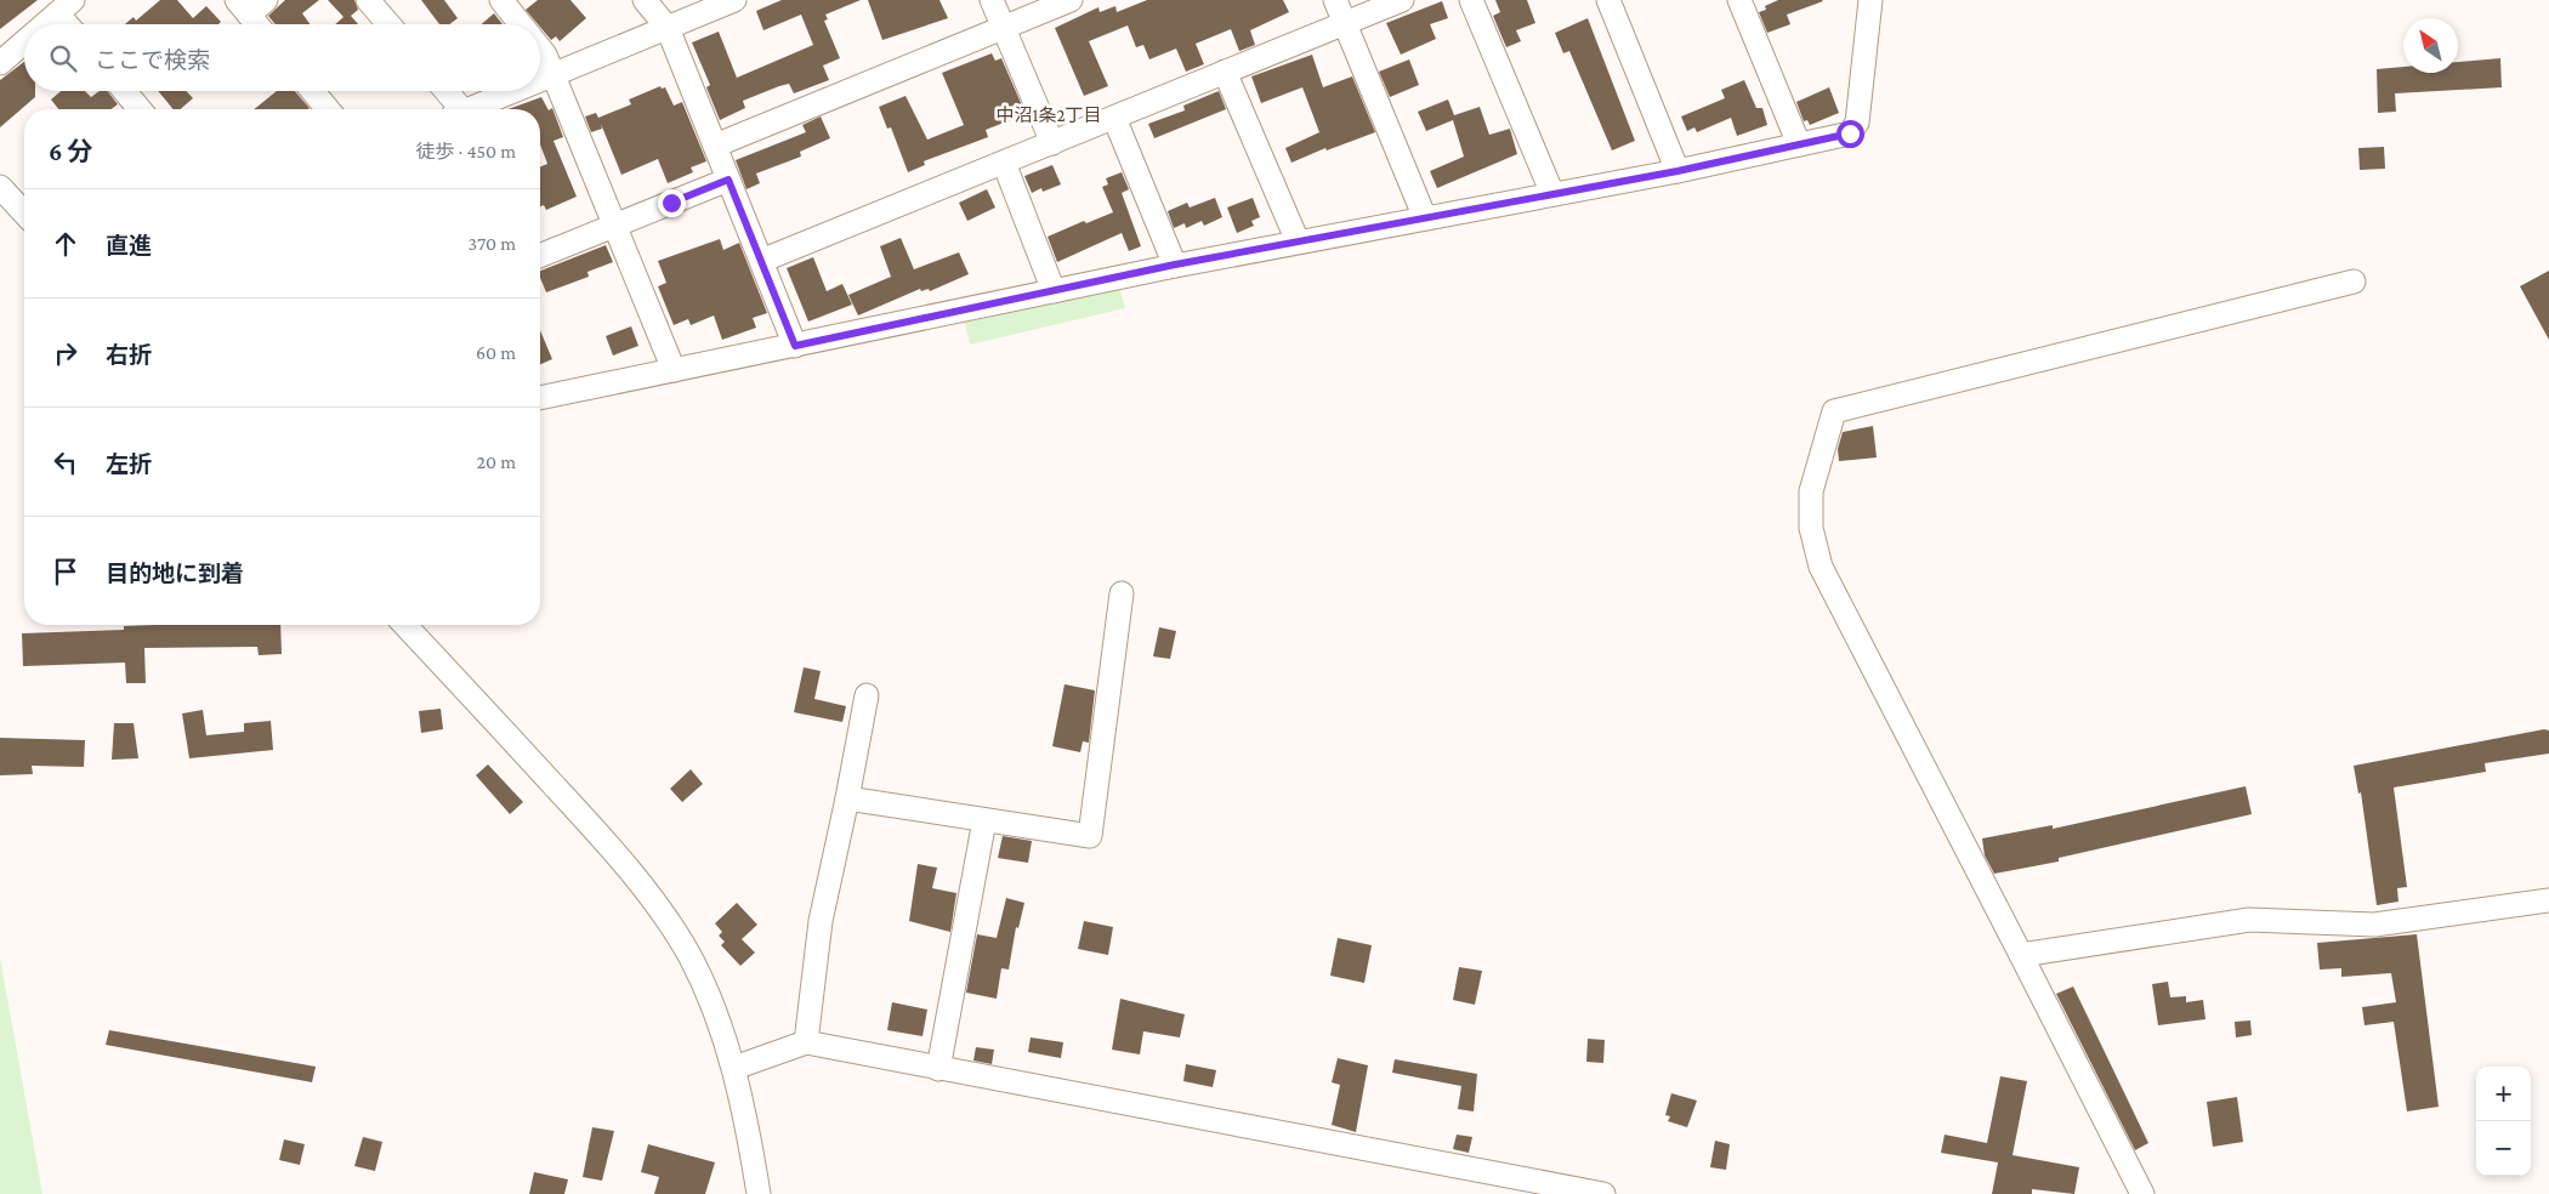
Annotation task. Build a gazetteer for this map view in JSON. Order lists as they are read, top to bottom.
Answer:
{
  "districts": ["中沼1条2丁目"],
  "north": "top left",
  "page": {
    "search": "ここで検索",
    "heading": ["6 分", "徒歩 · 450 m"],
    "list": [
      ["直進", "370 m"],
      ["右折", "60 m"],
      ["左折", "20 m"],
      "目的地に到着"
    ],
    "map_buttons": ["+", "−"]
  }
}
